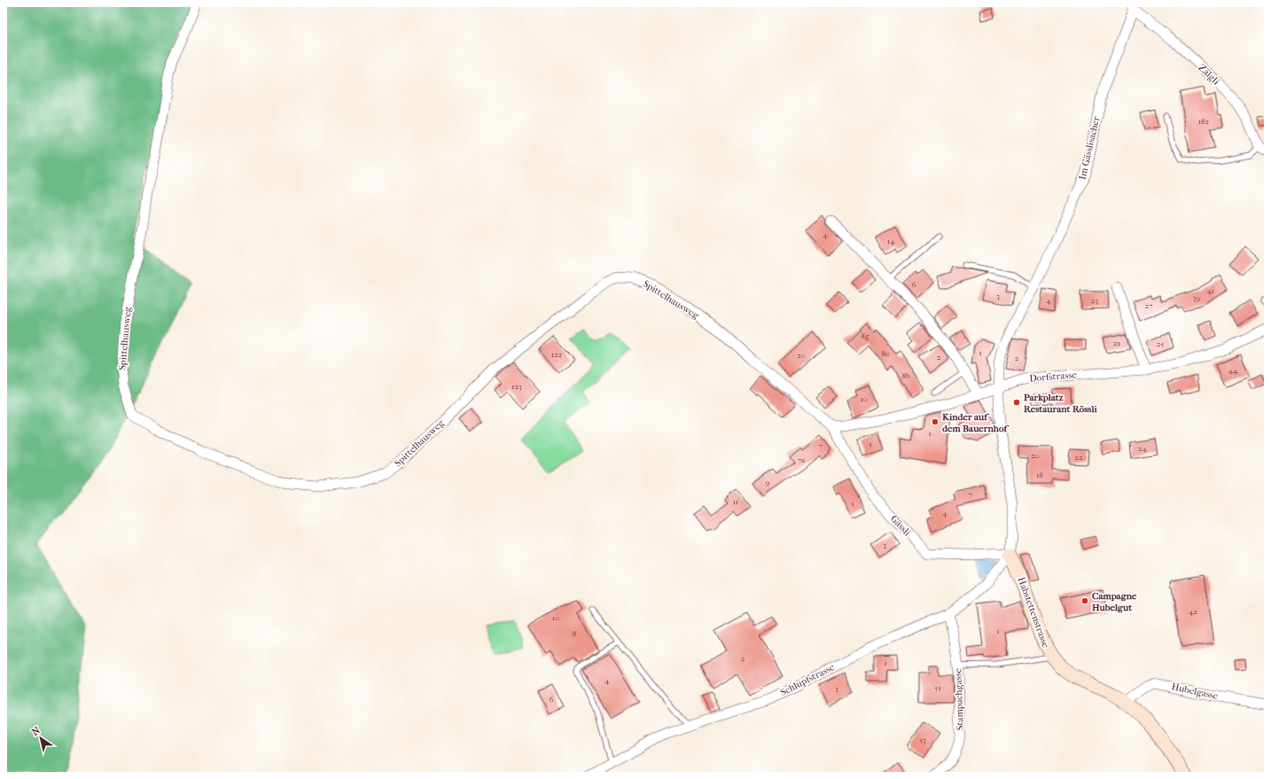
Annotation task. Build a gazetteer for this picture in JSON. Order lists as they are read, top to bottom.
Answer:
{
  "streets": {
    "street": [
      "Zälgli",
      "Im Gässlisacher",
      "Spittelhausweg",
      "Dorfstrasse",
      "Gässli",
      "Habstettenstrasse",
      "Schlupfstrasse",
      "Hubelgasse",
      "Stampachgasse"
    ]
  },
  "crossings": [
    ["Zälgli", "Im Gässlisacher"],
    ["Im Gässlisacher", "Dorfstrasse"],
    ["Spittelhausweg", "Gässli"],
    ["Gässli", "Habstettenstrasse"],
    ["Gässli", "Schlupfstrasse"],
    ["Habstettenstrasse", "Schlupfstrasse"],
    ["Habstettenstrasse", "Hubelgasse"],
    ["Schlupfstrasse", "Stampachgasse"]
  ],
  "places": ["Parkplatz Restaurant Rössli", "Kinder auf dem Bauernhof", "Campagne Hubelgut"],
  "house_numbers": [
    "182",
    "4",
    "14",
    "6",
    "41",
    "3",
    "39",
    "4",
    "23",
    "27",
    "8g",
    "21",
    "25",
    "1",
    "8e",
    "122",
    "20",
    "2",
    "2",
    "44",
    "8b",
    "123",
    "10",
    "1",
    "5",
    "7",
    "24",
    "20",
    "22",
    "7a",
    "18",
    "9",
    "7",
    "11",
    "5",
    "4",
    "3",
    "42",
    "10",
    "1",
    "8",
    "2",
    "1",
    "4",
    "55",
    "3",
    "6",
    "53"
  ],
  "north": "top left"
}
